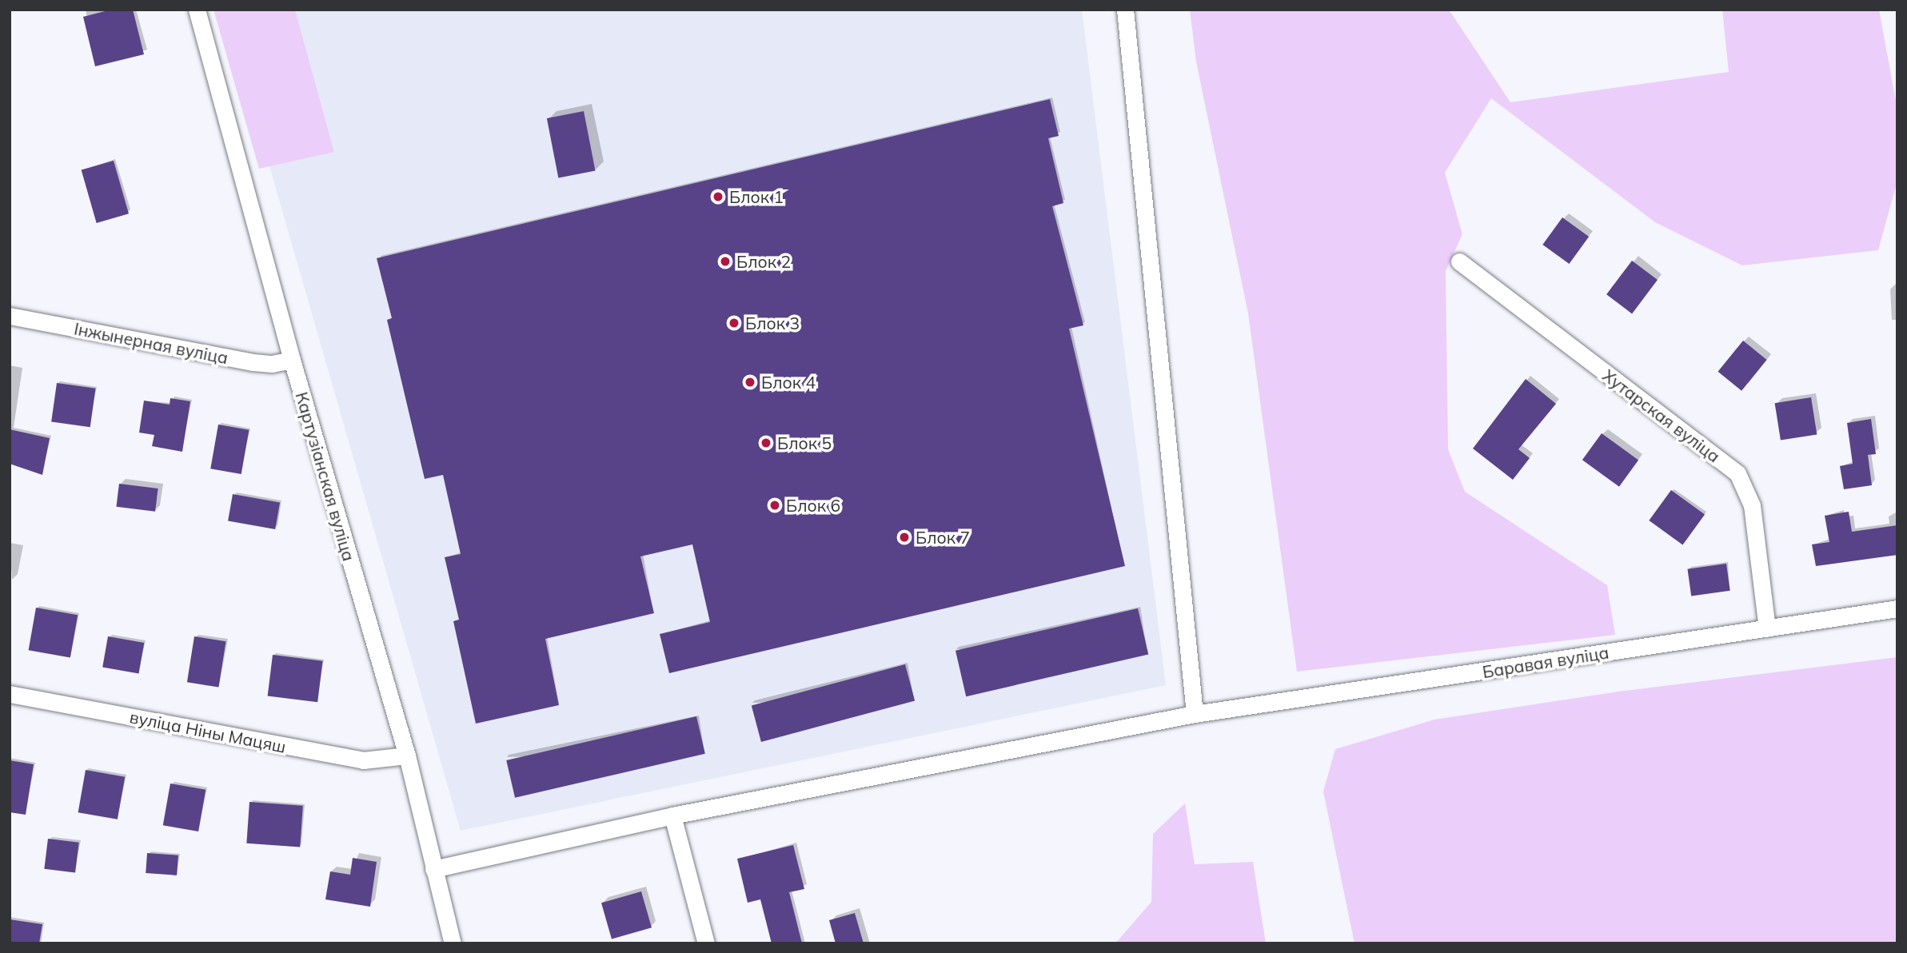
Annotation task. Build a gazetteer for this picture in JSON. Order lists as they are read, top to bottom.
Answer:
{
  "streets": {
    "street": [
      "Інжынерная вуліца",
      "Хутарская вуліца",
      "Картузіанская вуліца",
      "Баравая вуліца",
      "вуліца Ніны Мацяш"
    ]
  },
  "crossings": [
    ["Інжынерная вуліца", "Картузіанская вуліца"],
    ["Хутарская вуліца", "Баравая вуліца"],
    ["Картузіанская вуліца", "Баравая вуліца"],
    ["Картузіанская вуліца", "вуліца Ніны Мацяш"]
  ],
  "places": [
    "Блок 1",
    "Блок 2",
    "Блок 3",
    "Блок 4",
    "Блок 5",
    "Блок 6",
    "Блок 7"
  ]
}
